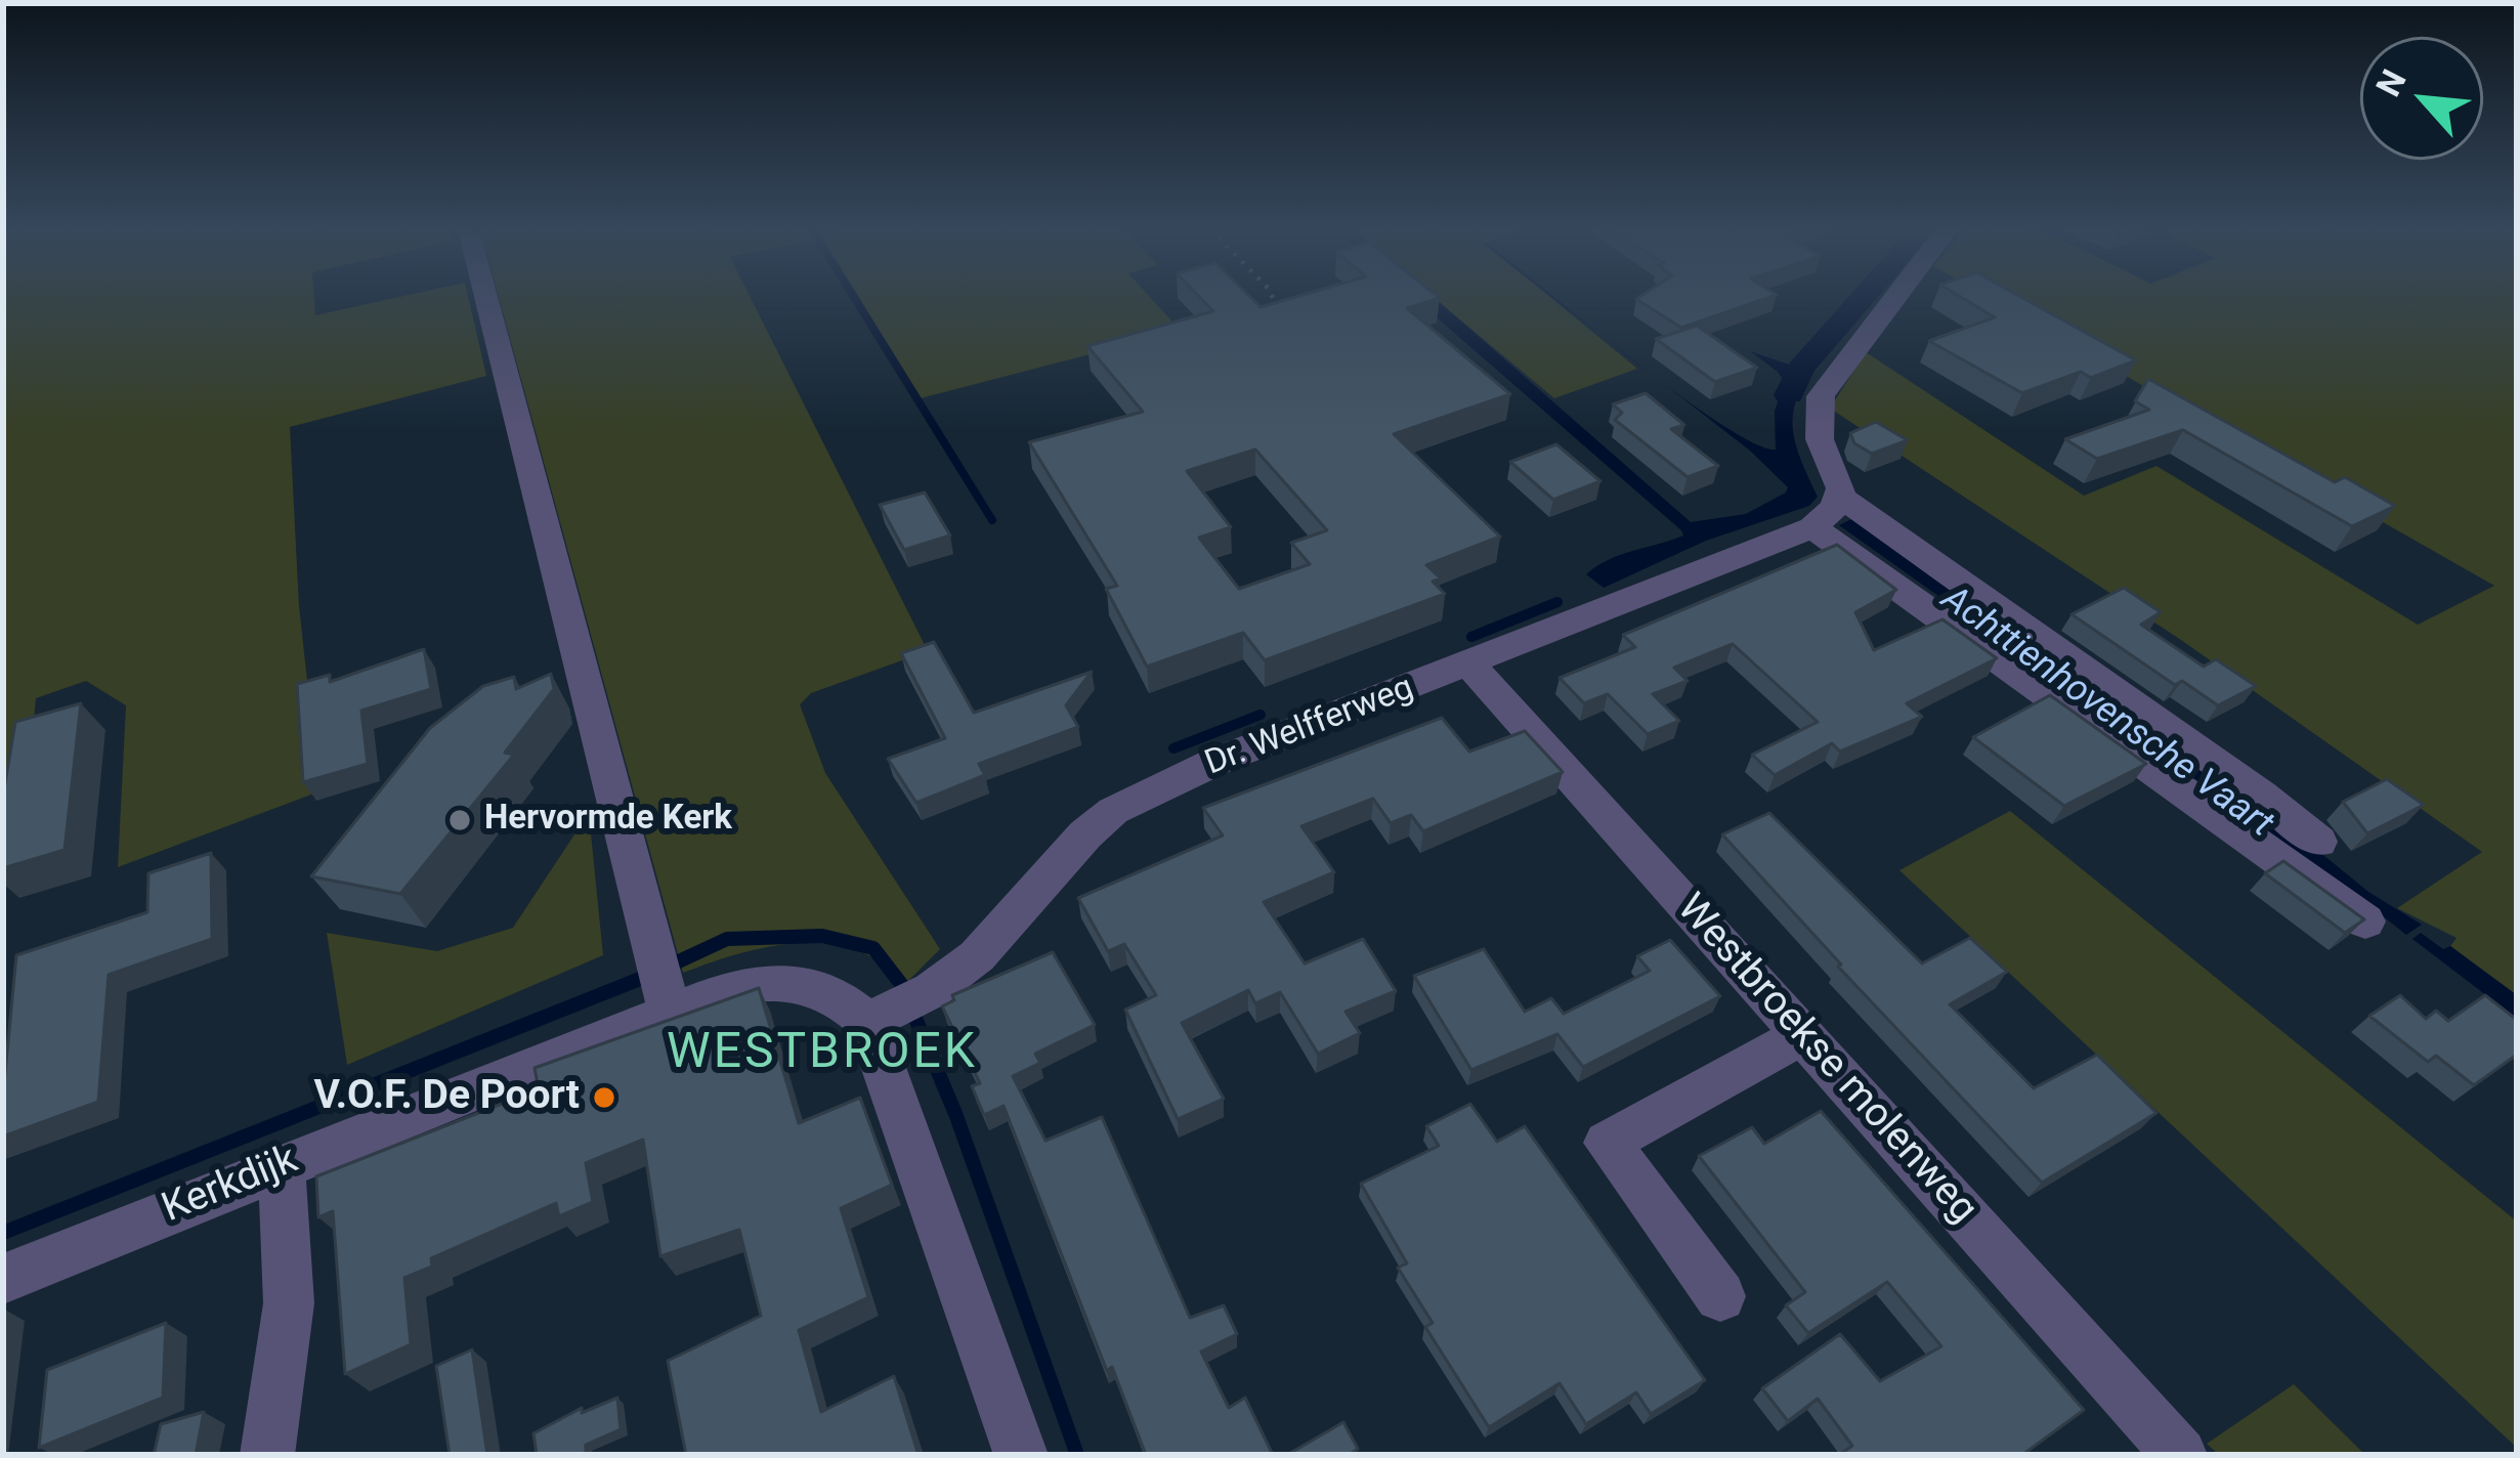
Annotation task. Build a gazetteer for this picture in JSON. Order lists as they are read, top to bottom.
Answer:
{
  "streets": {
    "street": ["Dr. Welfferweg", "Westbroekse molenweg", "Kerkdijk"]
  },
  "crossings": [
    ["Dr. Welfferweg", "Westbroekse molenweg"],
    ["Dr. Welfferweg", "Kerkdijk"]
  ],
  "districts": ["WESTBROEK"],
  "water": ["Achttienhovensche Vaart"],
  "places": ["Hervormde Kerk", "V.O.F. De Poort"],
  "north": "top left"
}
